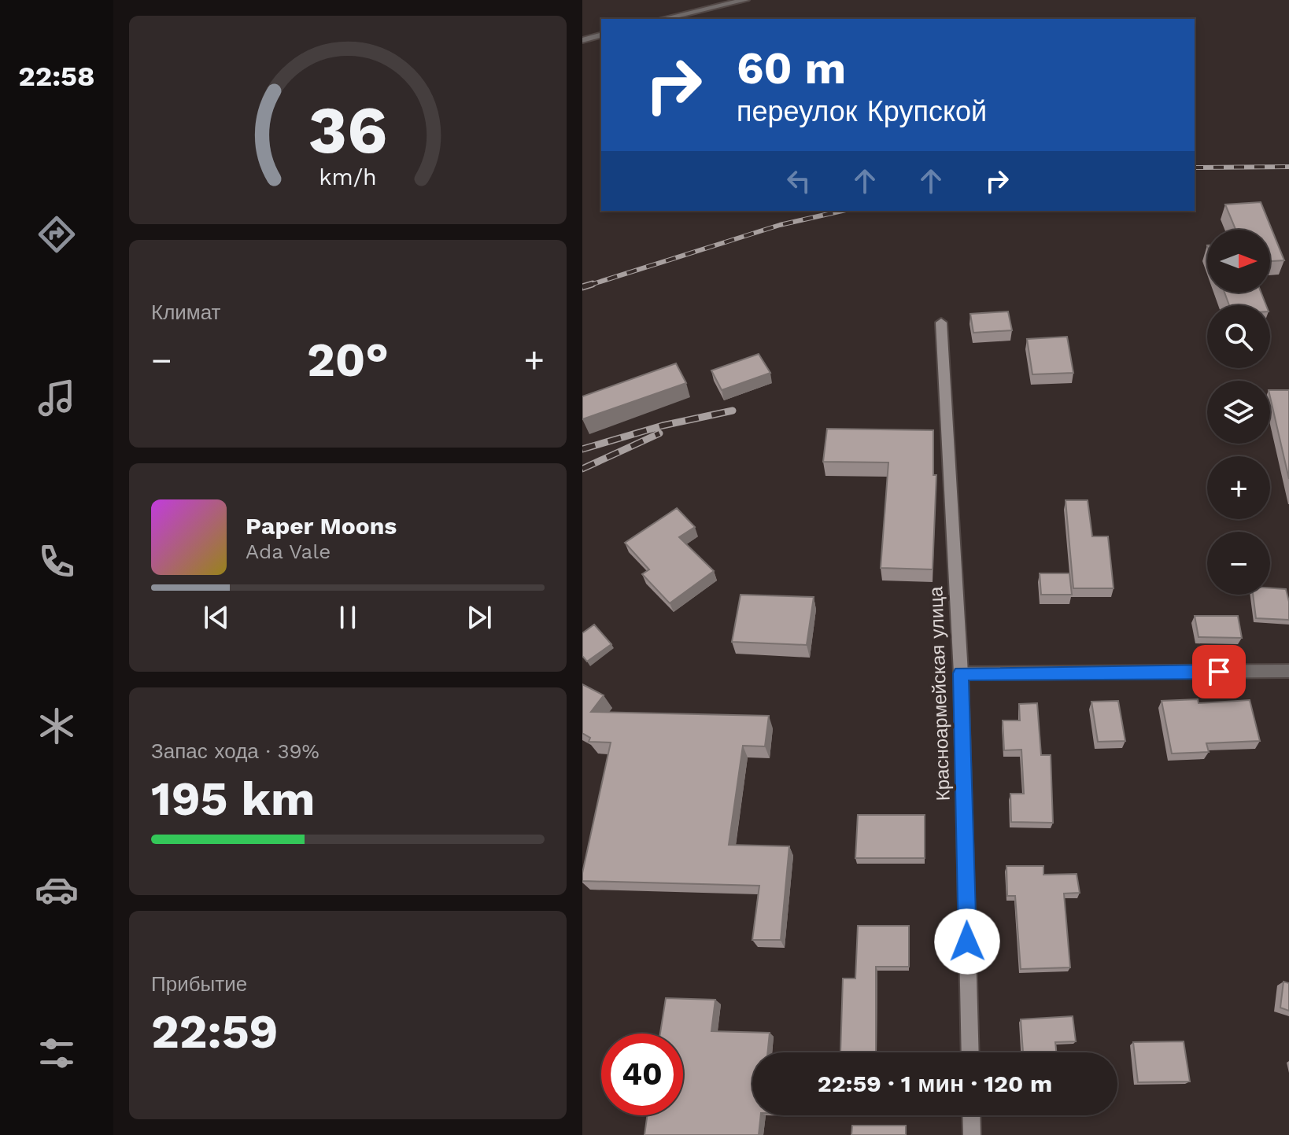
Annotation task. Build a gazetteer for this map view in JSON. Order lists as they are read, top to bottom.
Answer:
{
  "streets": {
    "street": ["Красноармейская улица"]
  },
  "north": "right",
  "page": {
    "tabs": "22:58",
    "turn": ["60 m", "переулок Крупской"],
    "map_buttons": ["+", "−"],
    "tile": [
      "Климат",
      ["Запас хода · 39%", "195 km"],
      ["Прибытие", "22:59"]
    ],
    "heat": ["−", "20°", "+"],
    "song": ["Paper Moons", "Ada Vale"],
    "limit": "40",
    "trip": "22:59 · 1 мин · 120 m",
    "gauge": ["36", "km/h"]
  }
}
